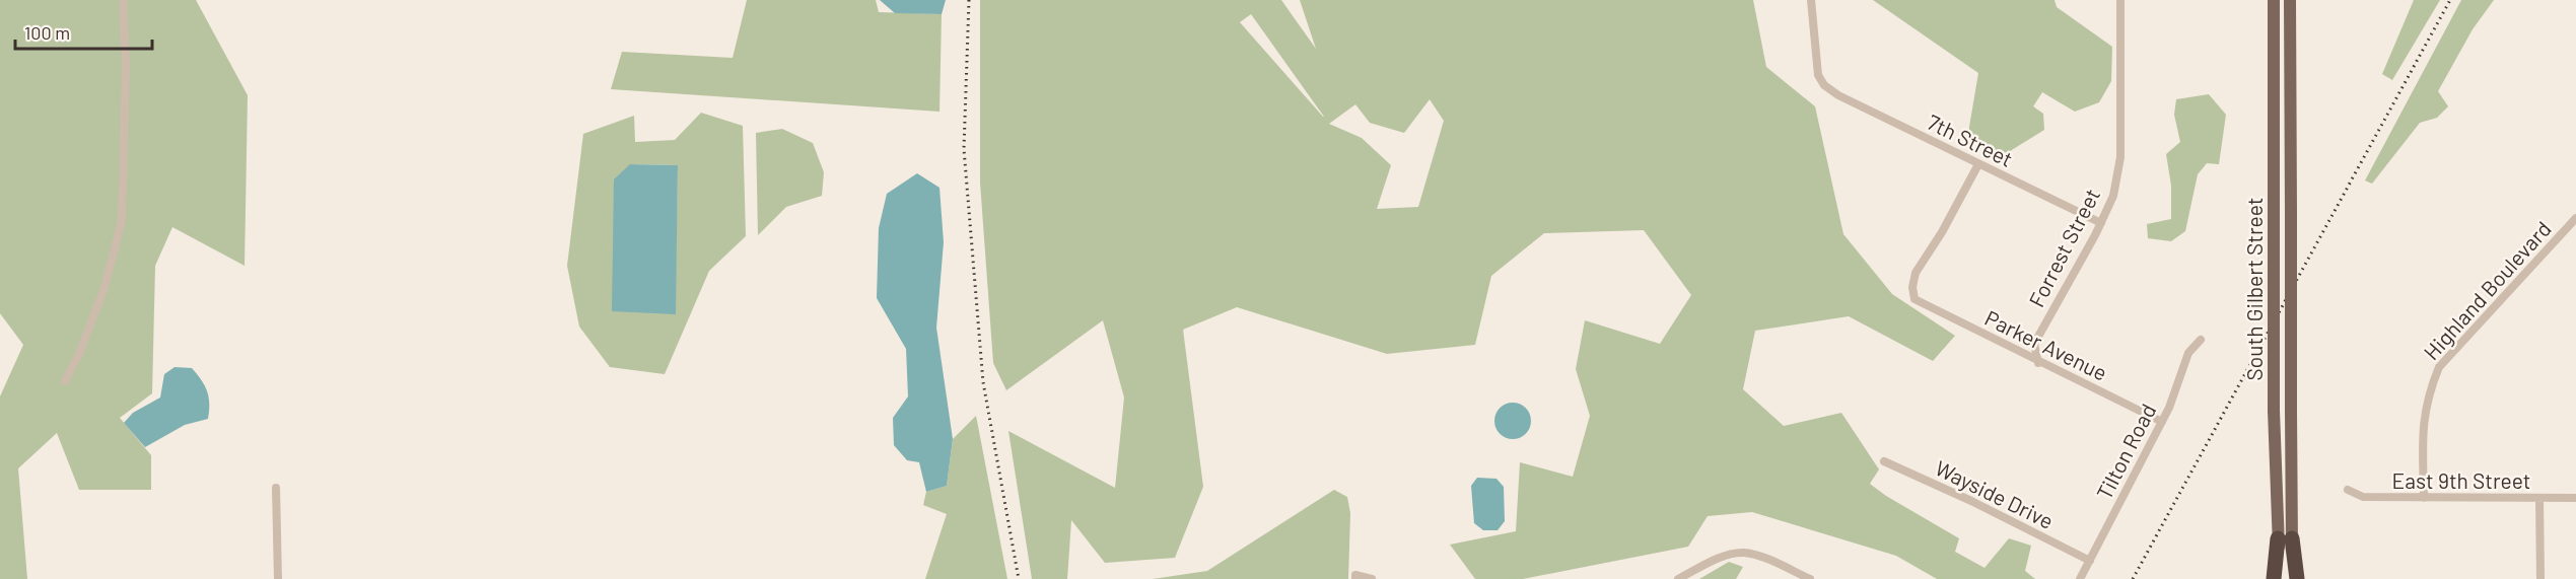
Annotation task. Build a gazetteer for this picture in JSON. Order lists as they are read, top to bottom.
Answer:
{
  "streets": {
    "main road": ["South Gilbert Street"],
    "street": [
      "7th Street",
      "Forrest Street",
      "Highland Boulevard",
      "Parker Avenue",
      "Tilton Road",
      "East 9th Street",
      "Wayside Drive"
    ]
  },
  "crossings": [
    ["7th Street", "Forrest Street"],
    ["7th Street", "Parker Avenue"],
    ["Forrest Street", "Parker Avenue"],
    ["Highland Boulevard", "East 9th Street"],
    ["Parker Avenue", "Tilton Road"],
    ["Tilton Road", "Wayside Drive"]
  ],
  "scale_bar": "100 m"
}
